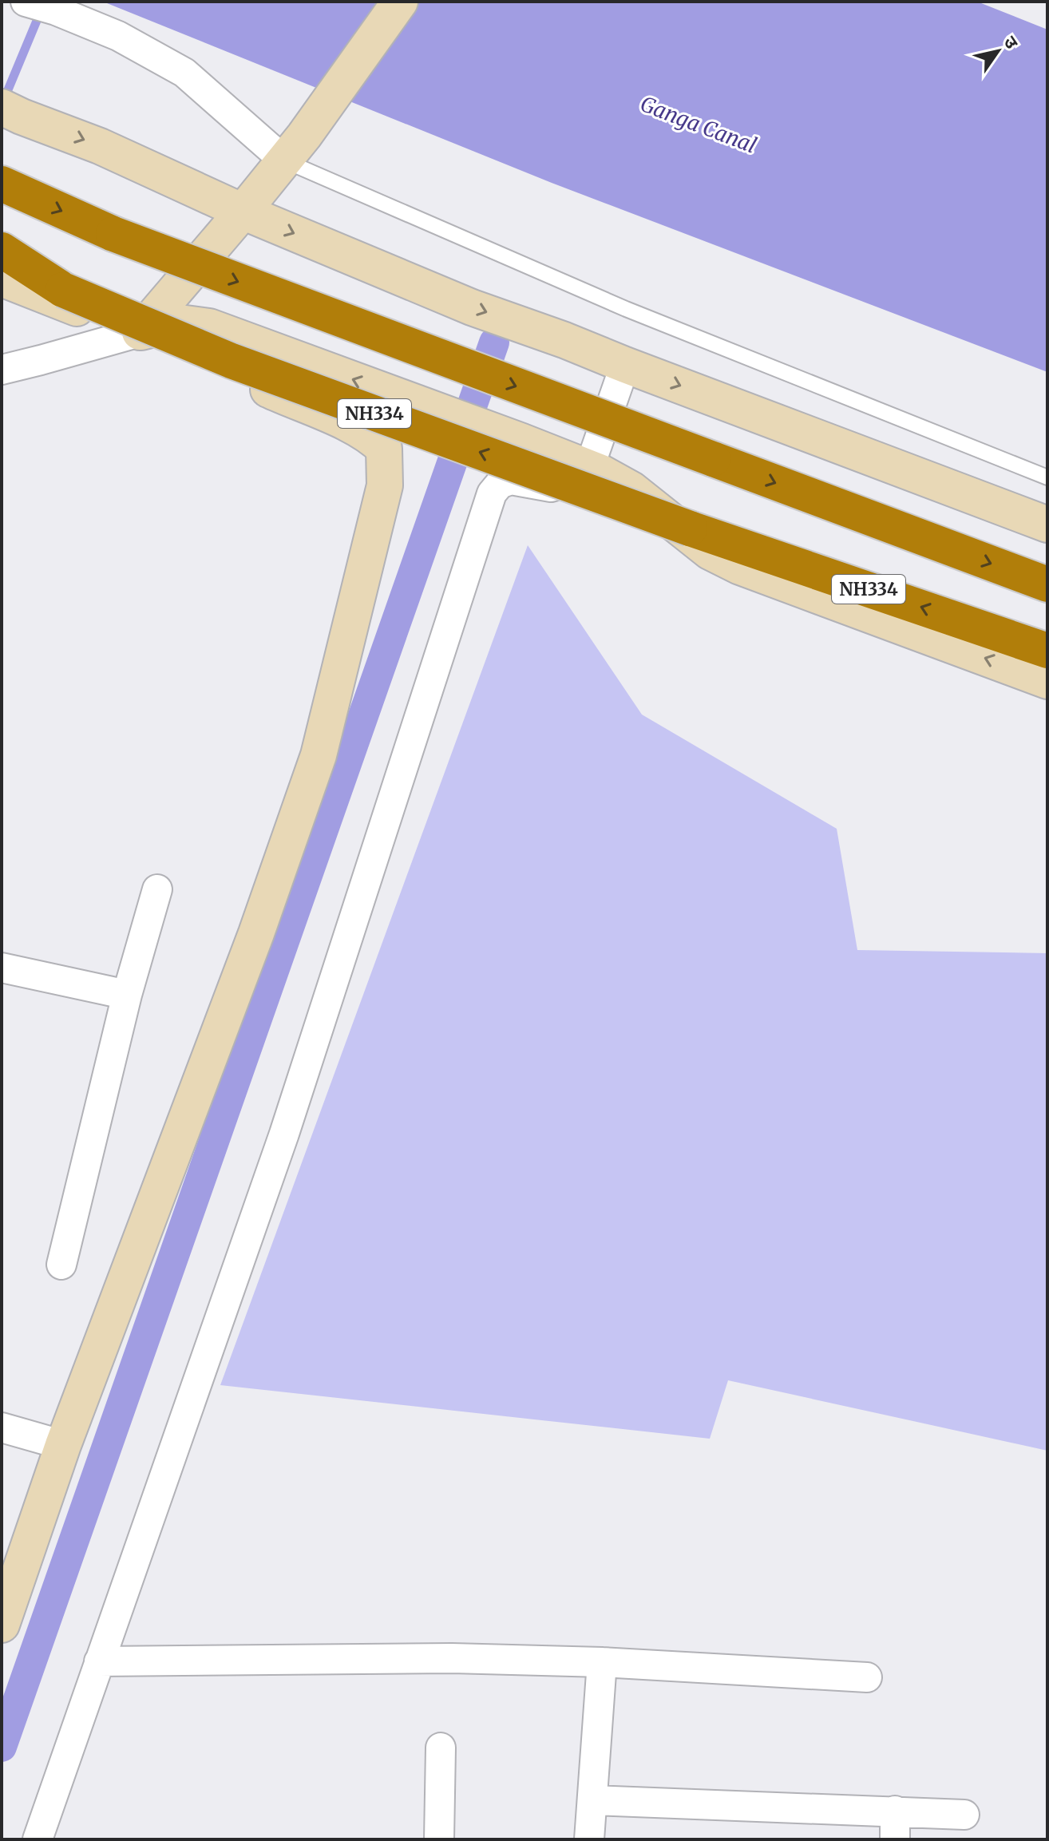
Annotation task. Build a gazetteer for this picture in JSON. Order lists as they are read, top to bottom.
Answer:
{
  "streets": {
    "highway": ["NH334"]
  },
  "water": ["Ganga Canal"],
  "north": "top right"
}
